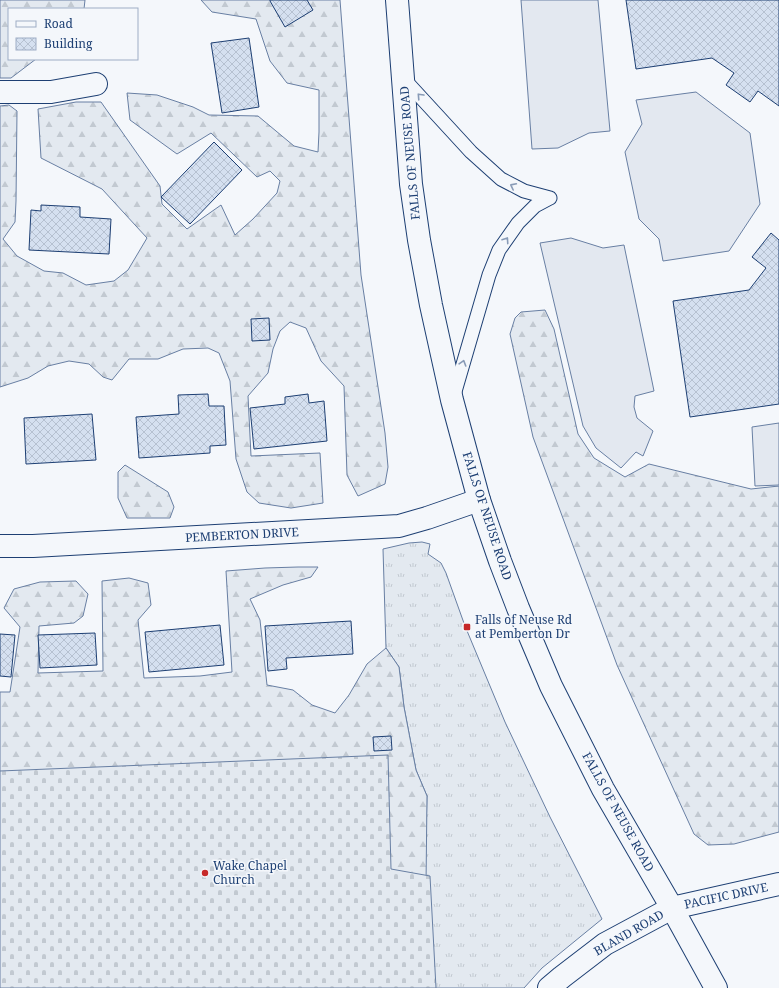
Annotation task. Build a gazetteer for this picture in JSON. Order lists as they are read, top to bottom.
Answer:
{
  "streets": {
    "main road": [
      "FALLS OF NEUSE ROAD",
      "PEMBERTON DRIVE",
      "PACIFIC DRIVE",
      "BLAND ROAD"
    ]
  },
  "crossings": [
    ["FALLS OF NEUSE ROAD", "PEMBERTON DRIVE"],
    ["FALLS OF NEUSE ROAD", "PACIFIC DRIVE"],
    ["FALLS OF NEUSE ROAD", "BLAND ROAD"],
    ["PACIFIC DRIVE", "BLAND ROAD"]
  ],
  "places": {
    "transit": ["Falls of Neuse Rd at Pemberton Dr"],
    "other": ["Wake Chapel Church"]
  },
  "legend": ["Road", "Building"]
}
